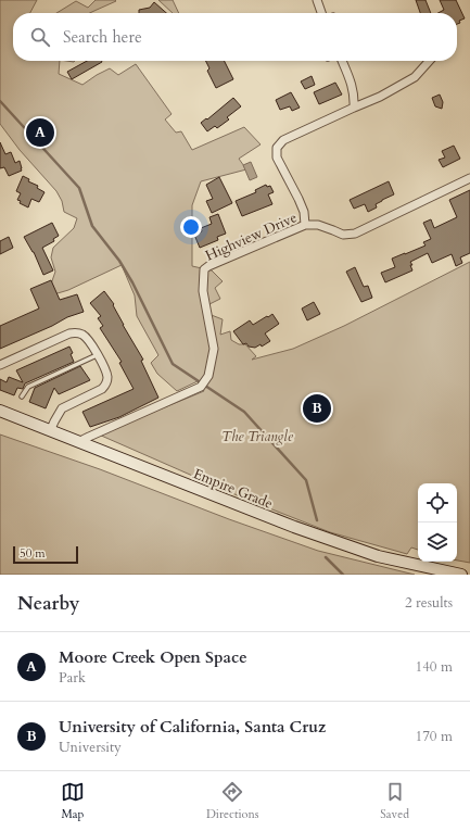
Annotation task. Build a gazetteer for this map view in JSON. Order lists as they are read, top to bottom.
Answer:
{
  "streets": {
    "main road": ["Empire Grade"],
    "street": ["Highview Drive"]
  },
  "crossings": [
    ["Highview Drive", "Empire Grade"]
  ],
  "parks": ["The Triangle"],
  "scale_bar": "50 m",
  "page": {
    "search": "Search here",
    "pins": ["A", "B"],
    "scale": "50 m",
    "heading": ["Nearby", "2 results"],
    "list": [
      {
        "mark": "A",
        "name": "Moore Creek Open Space",
        "note": "Park",
        "value": "140 m"
      },
      {
        "mark": "B",
        "name": "University of California, Santa Cruz",
        "note": "University",
        "value": "170 m"
      }
    ],
    "nav": ["Map", "Directions", "Saved"]
  }
}
